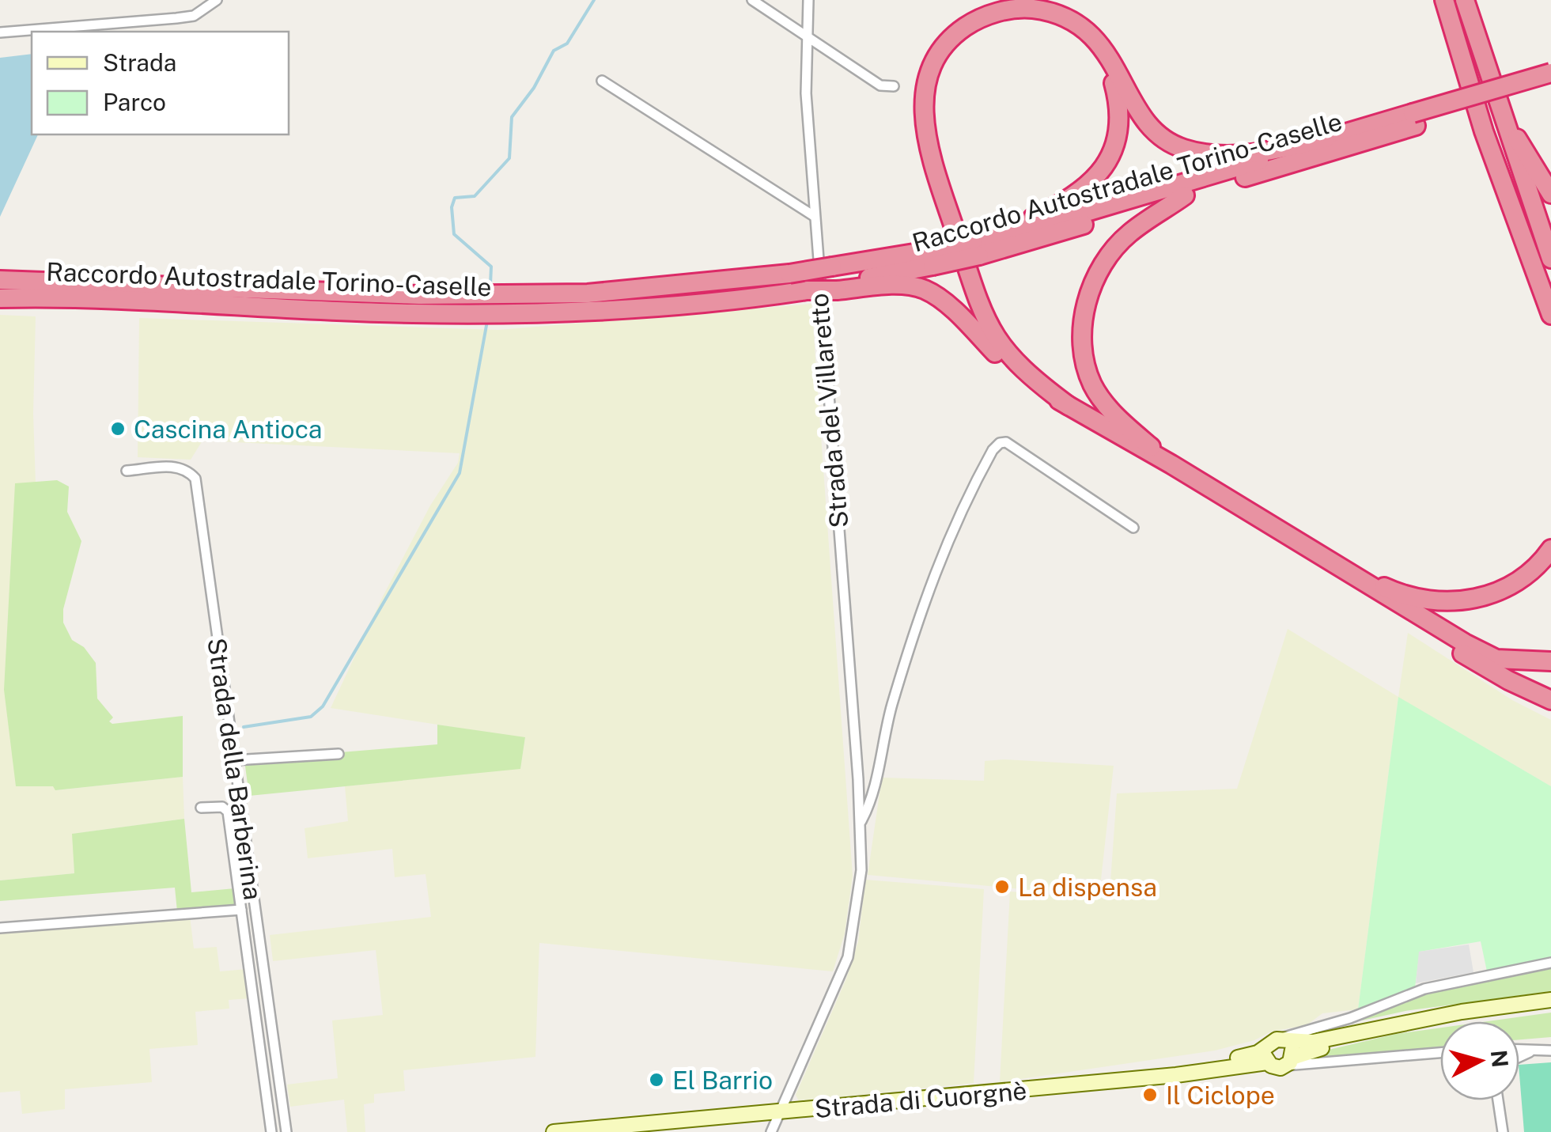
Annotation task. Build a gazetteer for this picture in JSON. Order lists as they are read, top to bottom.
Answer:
{
  "streets": {
    "highway": ["Raccordo Autostradale Torino-Caselle"],
    "main road": ["Strada di Cuorgnè"],
    "street": ["Strada del Villaretto", "Strada della Barberina"]
  },
  "crossings": [
    ["Strada del Villaretto", "Strada di Cuorgnè"]
  ],
  "places": [
    "Cascina Antioca",
    "La dispensa",
    "El Barrio",
    "Il Ciclope"
  ],
  "legend": ["Strada", "Parco"],
  "north": "right"
}
